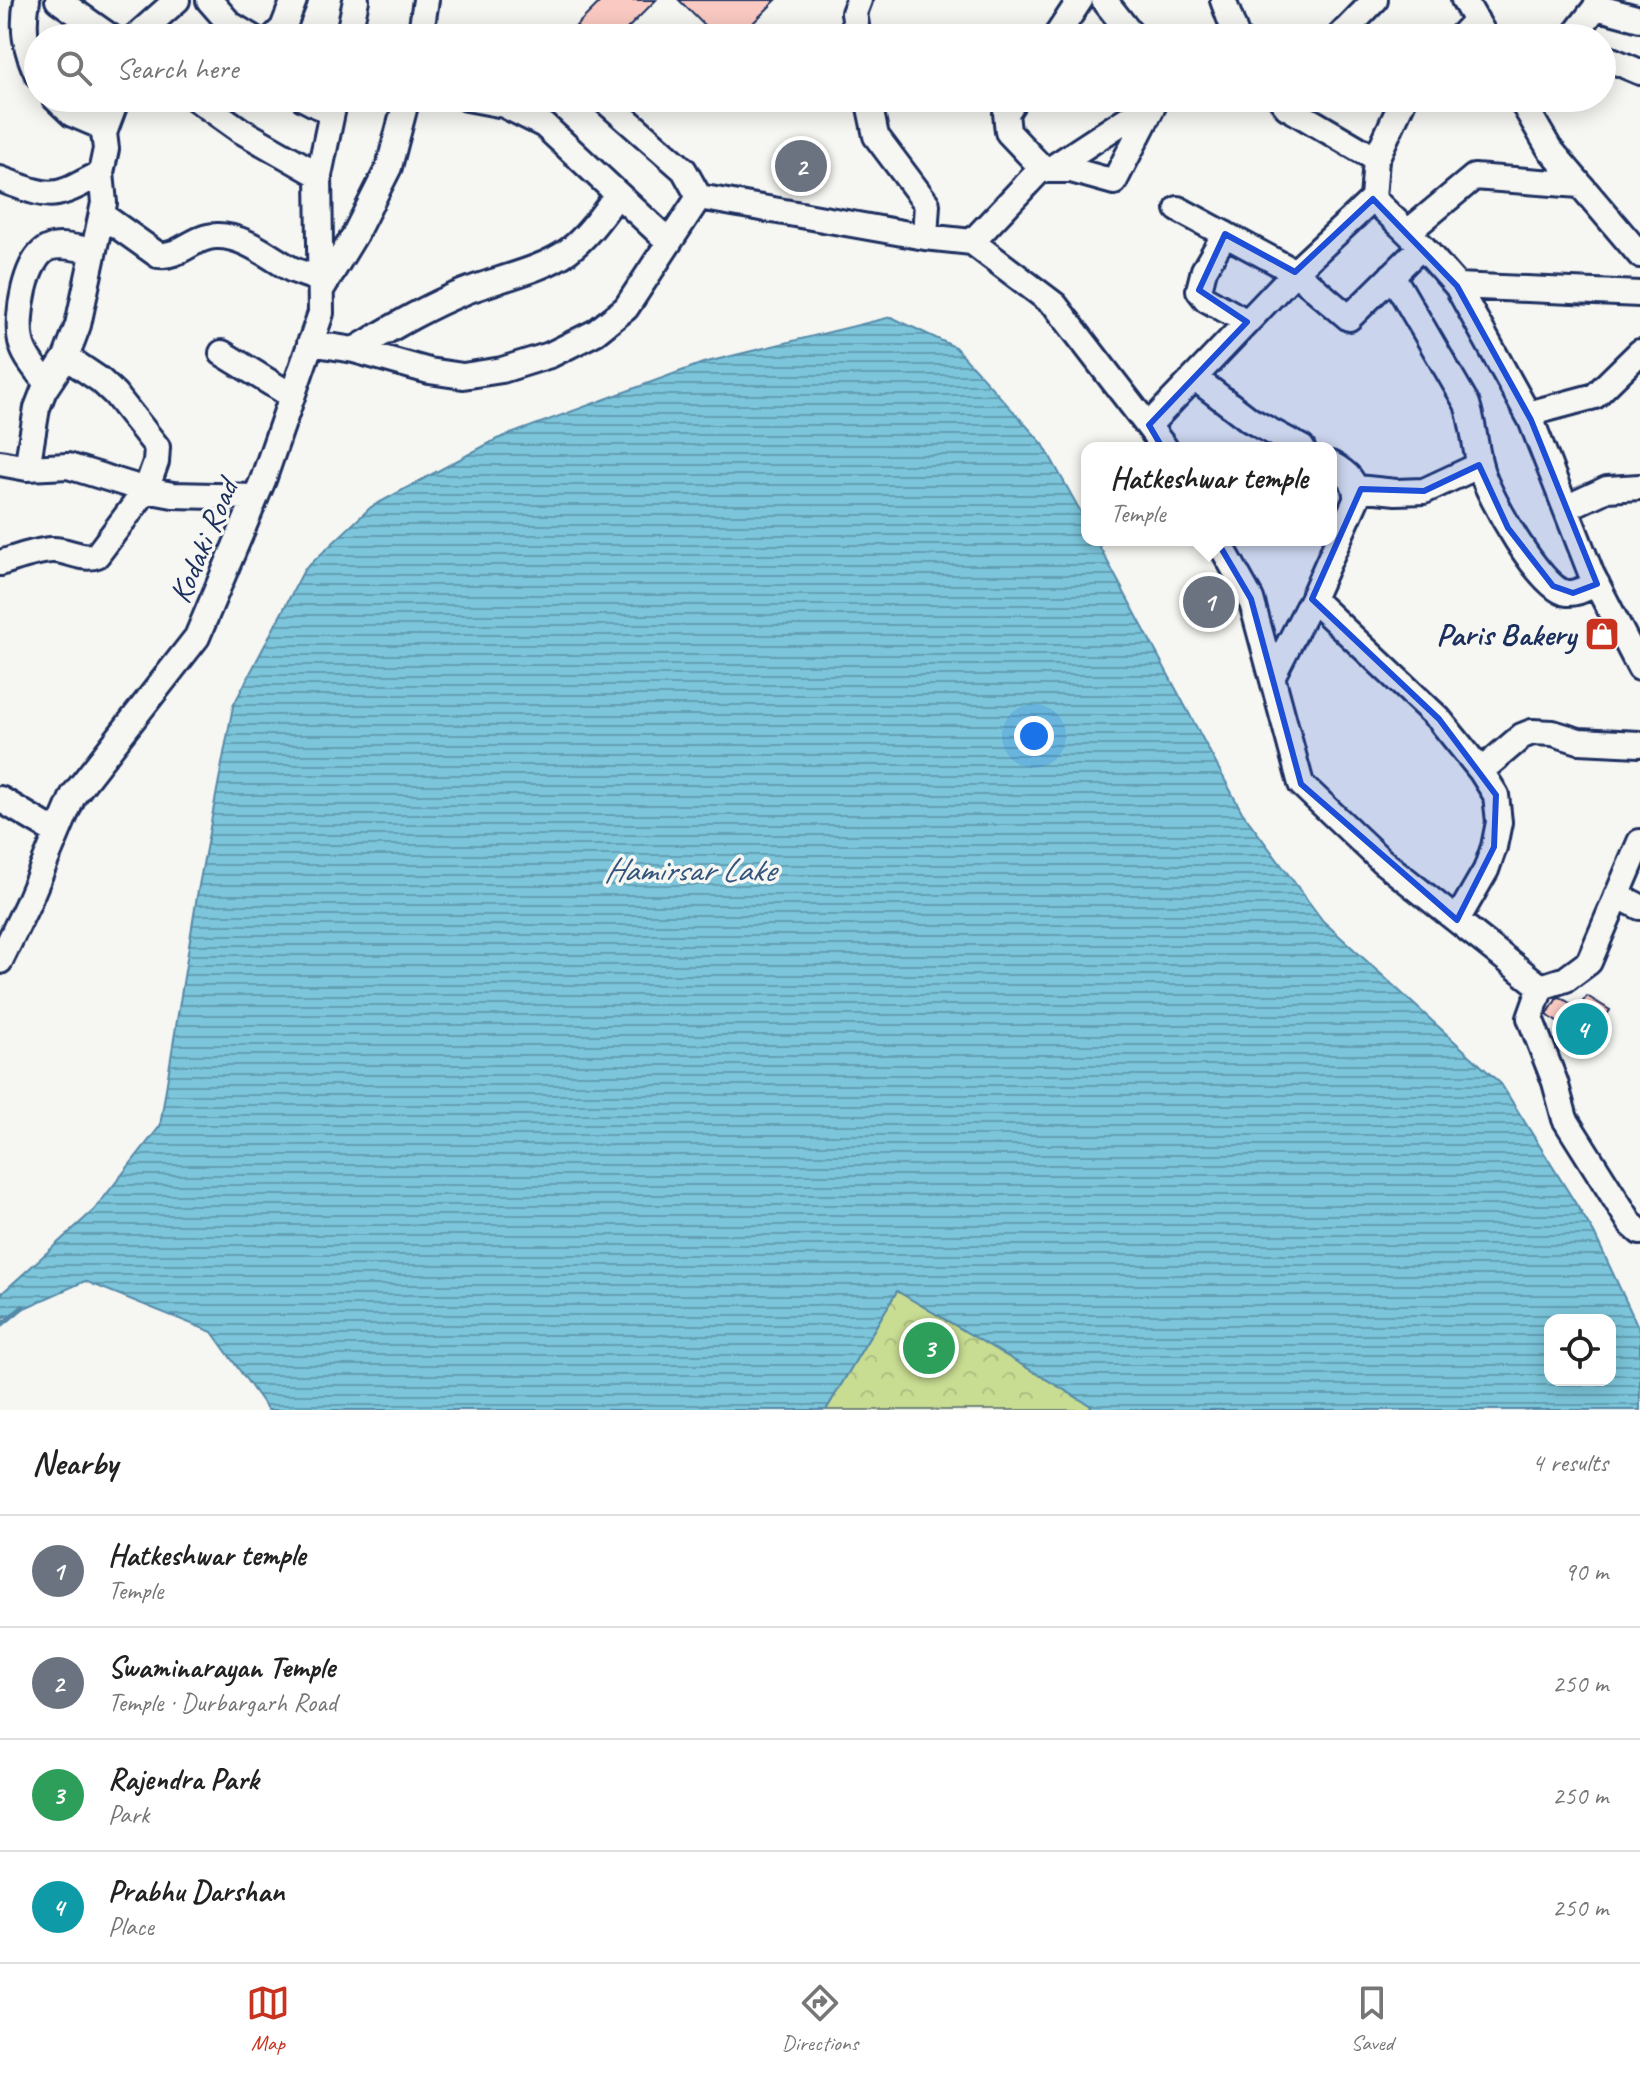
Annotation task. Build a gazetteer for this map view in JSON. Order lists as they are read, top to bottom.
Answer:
{
  "streets": {
    "street": ["Kodaki Road"]
  },
  "water": ["Hamirsar Lake"],
  "places": {
    "shop": ["Paris Bakery"]
  },
  "page": {
    "search": "Search here",
    "pins": [
      "2",
      "1",
      "4",
      "3"
    ],
    "popup": ["Hatkeshwar temple", "Temple"],
    "heading": ["Nearby", "4 results"],
    "list": [
      {
        "mark": "1",
        "name": "Hatkeshwar temple",
        "note": "Temple",
        "value": "90 m"
      },
      {
        "mark": "2",
        "name": "Swaminarayan Temple",
        "note": "Temple · Durbargarh Road",
        "value": "250 m"
      },
      {
        "mark": "3",
        "name": "Rajendra Park",
        "note": "Park",
        "value": "250 m"
      },
      {
        "mark": "4",
        "name": "Prabhu Darshan",
        "note": "Place",
        "value": "250 m"
      }
    ],
    "nav": ["Map", "Directions", "Saved"]
  }
}
